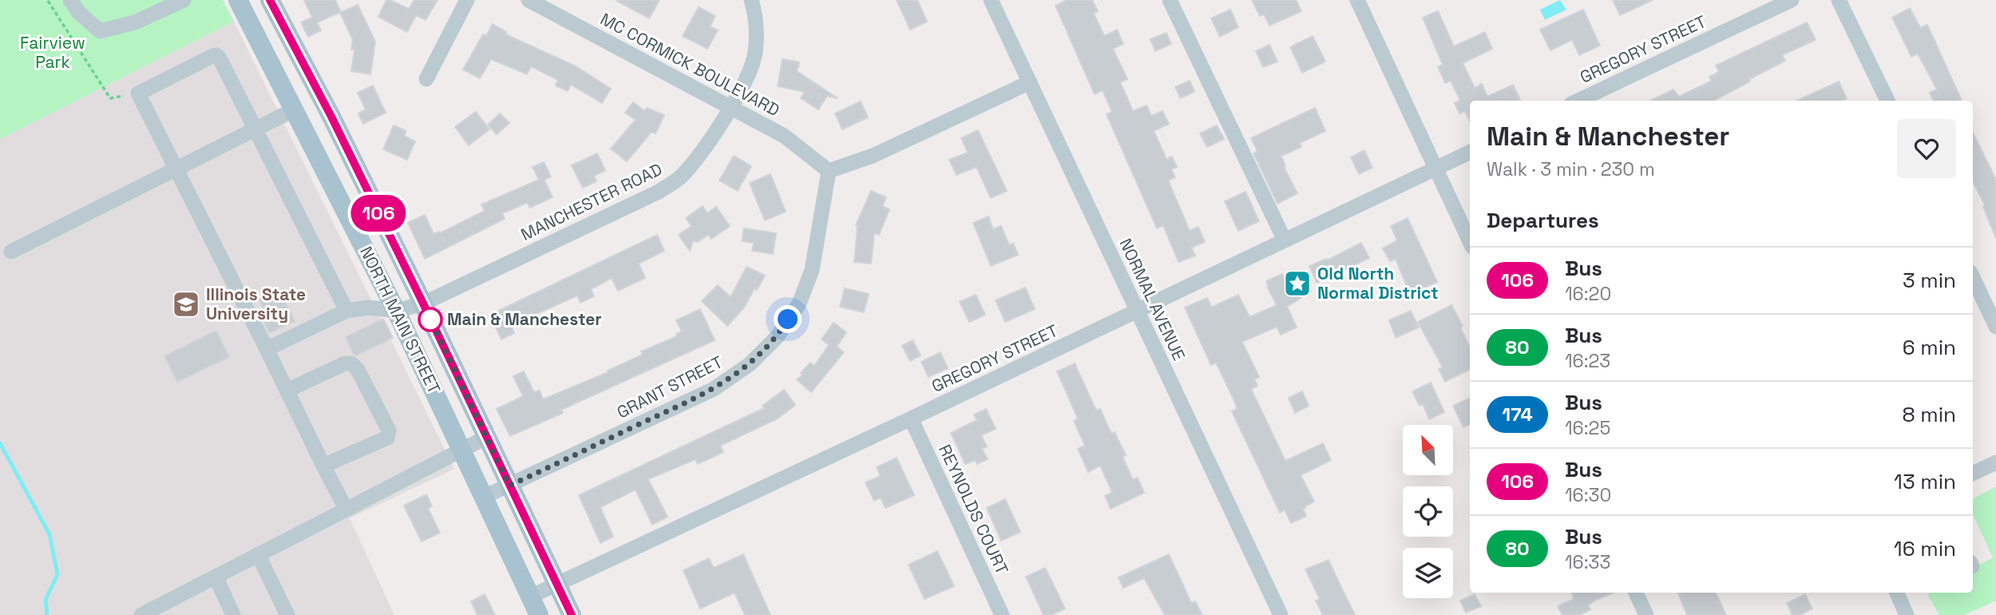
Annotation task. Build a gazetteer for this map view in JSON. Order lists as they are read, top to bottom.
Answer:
{
  "streets": {
    "main road": ["NORTH MAIN STREET"],
    "street": [
      "GREGORY STREET",
      "MC CORMICK BOULEVARD",
      "MANCHESTER ROAD",
      "NORMAL AVENUE",
      "GRANT STREET",
      "REYNOLDS COURT"
    ]
  },
  "crossings": [
    ["GREGORY STREET", "NORMAL AVENUE"],
    ["GREGORY STREET", "NORTH MAIN STREET"],
    ["GREGORY STREET", "REYNOLDS COURT"],
    ["MC CORMICK BOULEVARD", "MANCHESTER ROAD"],
    ["MC CORMICK BOULEVARD", "GRANT STREET"],
    ["MANCHESTER ROAD", "NORTH MAIN STREET"],
    ["NORTH MAIN STREET", "GRANT STREET"]
  ],
  "parks": ["Fairview Park"],
  "places": {
    "place": ["Old North Normal District"],
    "school or university": ["Illinois State University"],
    "other": ["Main & Manchester"]
  },
  "lines": ["bus line 106"],
  "north": "top left",
  "page": {
    "on_map": "106",
    "heading": [
      ["Main & Manchester", "Walk · 3 min · 230 m"],
      "Departures"
    ],
    "list": [
      {
        "mark": "106",
        "name": "Bus",
        "note": "16:20",
        "value": "3 min"
      },
      {
        "mark": "80",
        "name": "Bus",
        "note": "16:23",
        "value": "6 min"
      },
      {
        "mark": "174",
        "name": "Bus",
        "note": "16:25",
        "value": "8 min"
      },
      {
        "mark": "106",
        "name": "Bus",
        "note": "16:30",
        "value": "13 min"
      },
      {
        "mark": "80",
        "name": "Bus",
        "note": "16:33",
        "value": "16 min"
      }
    ]
  }
}
